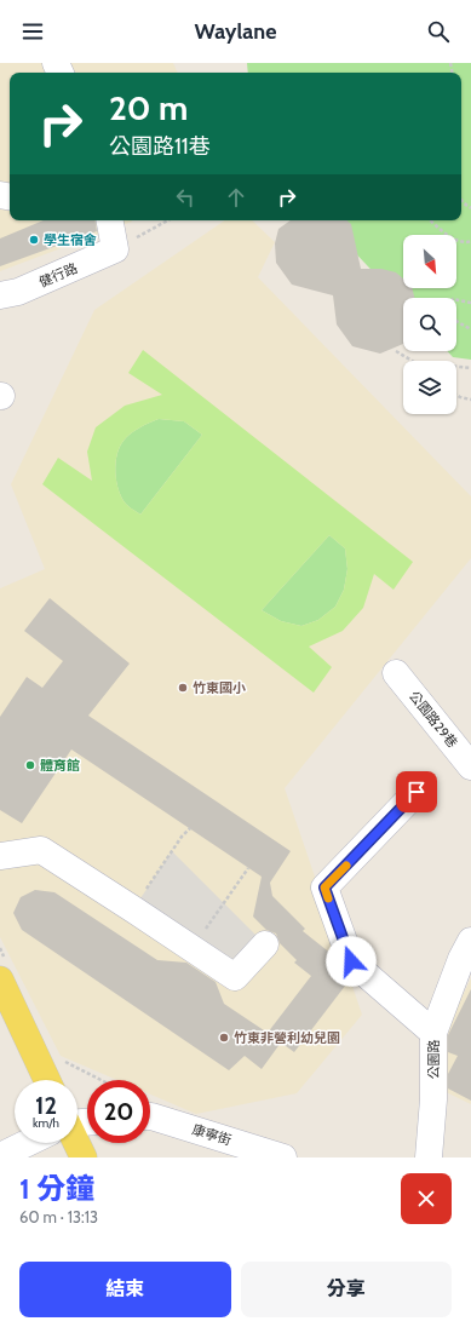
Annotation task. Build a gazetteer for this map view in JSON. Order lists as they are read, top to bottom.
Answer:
{
  "streets": {
    "street": [
      "健行路",
      "公園路29巷",
      "公園路",
      "康寧街"
    ]
  },
  "places": [
    "學生宿舍",
    "竹東國小",
    "體育館",
    "竹東非營利幼兒園"
  ],
  "north": "bottom right",
  "page": {
    "header": "Waylane",
    "turn": ["20 m", "公園路11巷"],
    "speed": "12 km/h",
    "limit": "20",
    "heading": ["1 分鐘", "60 m · 13:13"],
    "buttons": ["結束", "分享"]
  }
}
